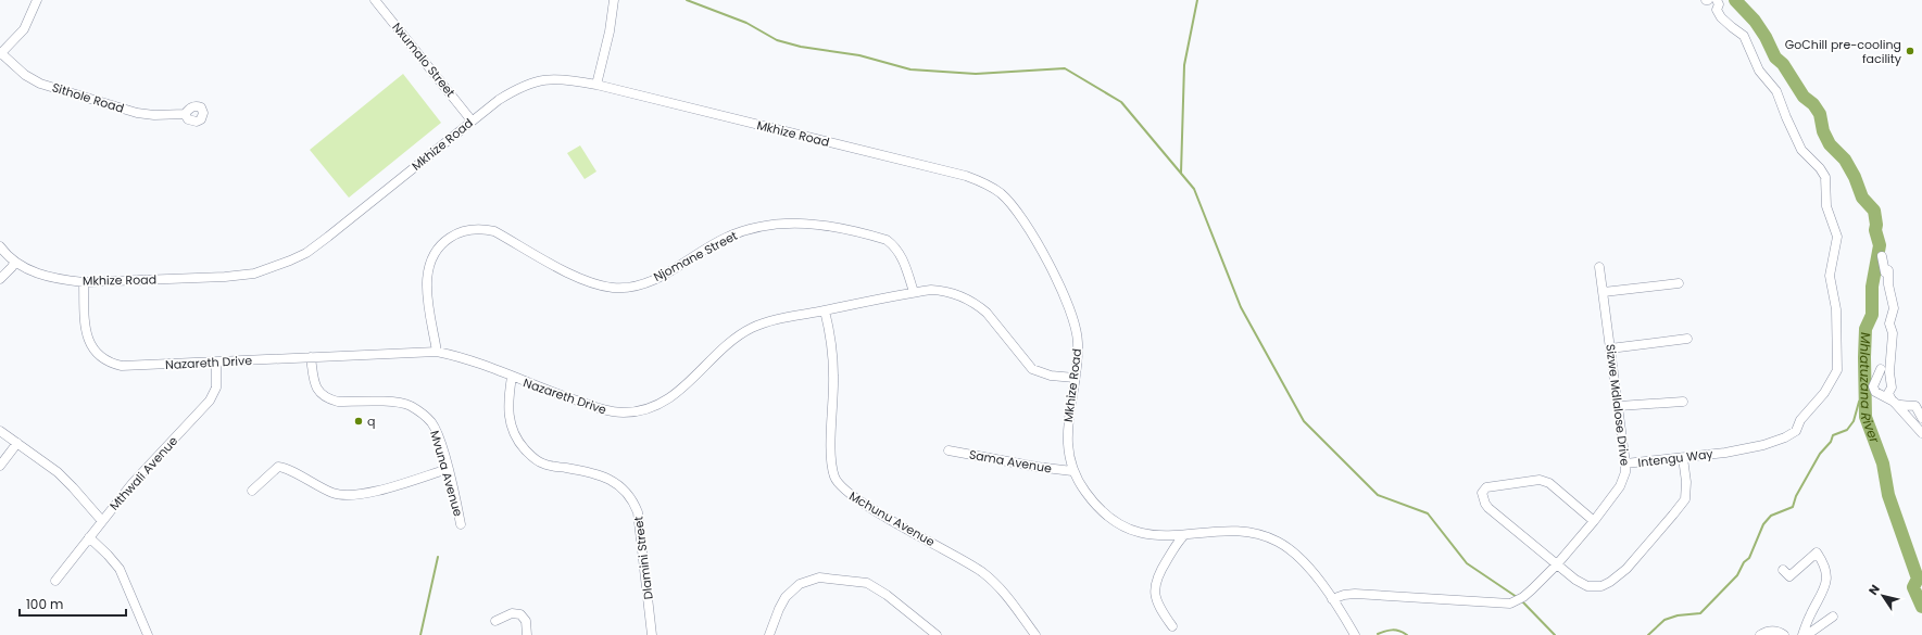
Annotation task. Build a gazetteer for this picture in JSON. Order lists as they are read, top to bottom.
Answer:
{
  "streets": {
    "street": [
      "Nxumalo Street",
      "Sithole Road",
      "Mkhize Road",
      "Njomane Street",
      "Nazareth Drive",
      "Sizwe Mdlalose Drive",
      "Intengu Way",
      "Sama Avenue",
      "Mthwali Avenue",
      "Mvuna Avenue",
      "Mchunu Avenue",
      "Dlamini Street"
    ]
  },
  "crossings": [
    ["Nxumalo Street", "Mkhize Road"],
    ["Mkhize Road", "Nazareth Drive"],
    ["Mkhize Road", "Sizwe Mdlalose Drive"],
    ["Mkhize Road", "Sama Avenue"],
    ["Njomane Street", "Nazareth Drive"],
    ["Nazareth Drive", "Mthwali Avenue"],
    ["Nazareth Drive", "Mvuna Avenue"],
    ["Nazareth Drive", "Mchunu Avenue"],
    ["Nazareth Drive", "Dlamini Street"],
    ["Sizwe Mdlalose Drive", "Intengu Way"]
  ],
  "water": ["Mhlatuzana River"],
  "places": ["GoChill pre-cooling facility", "q"],
  "scale_bar": "100 m",
  "north": "top left"
}
